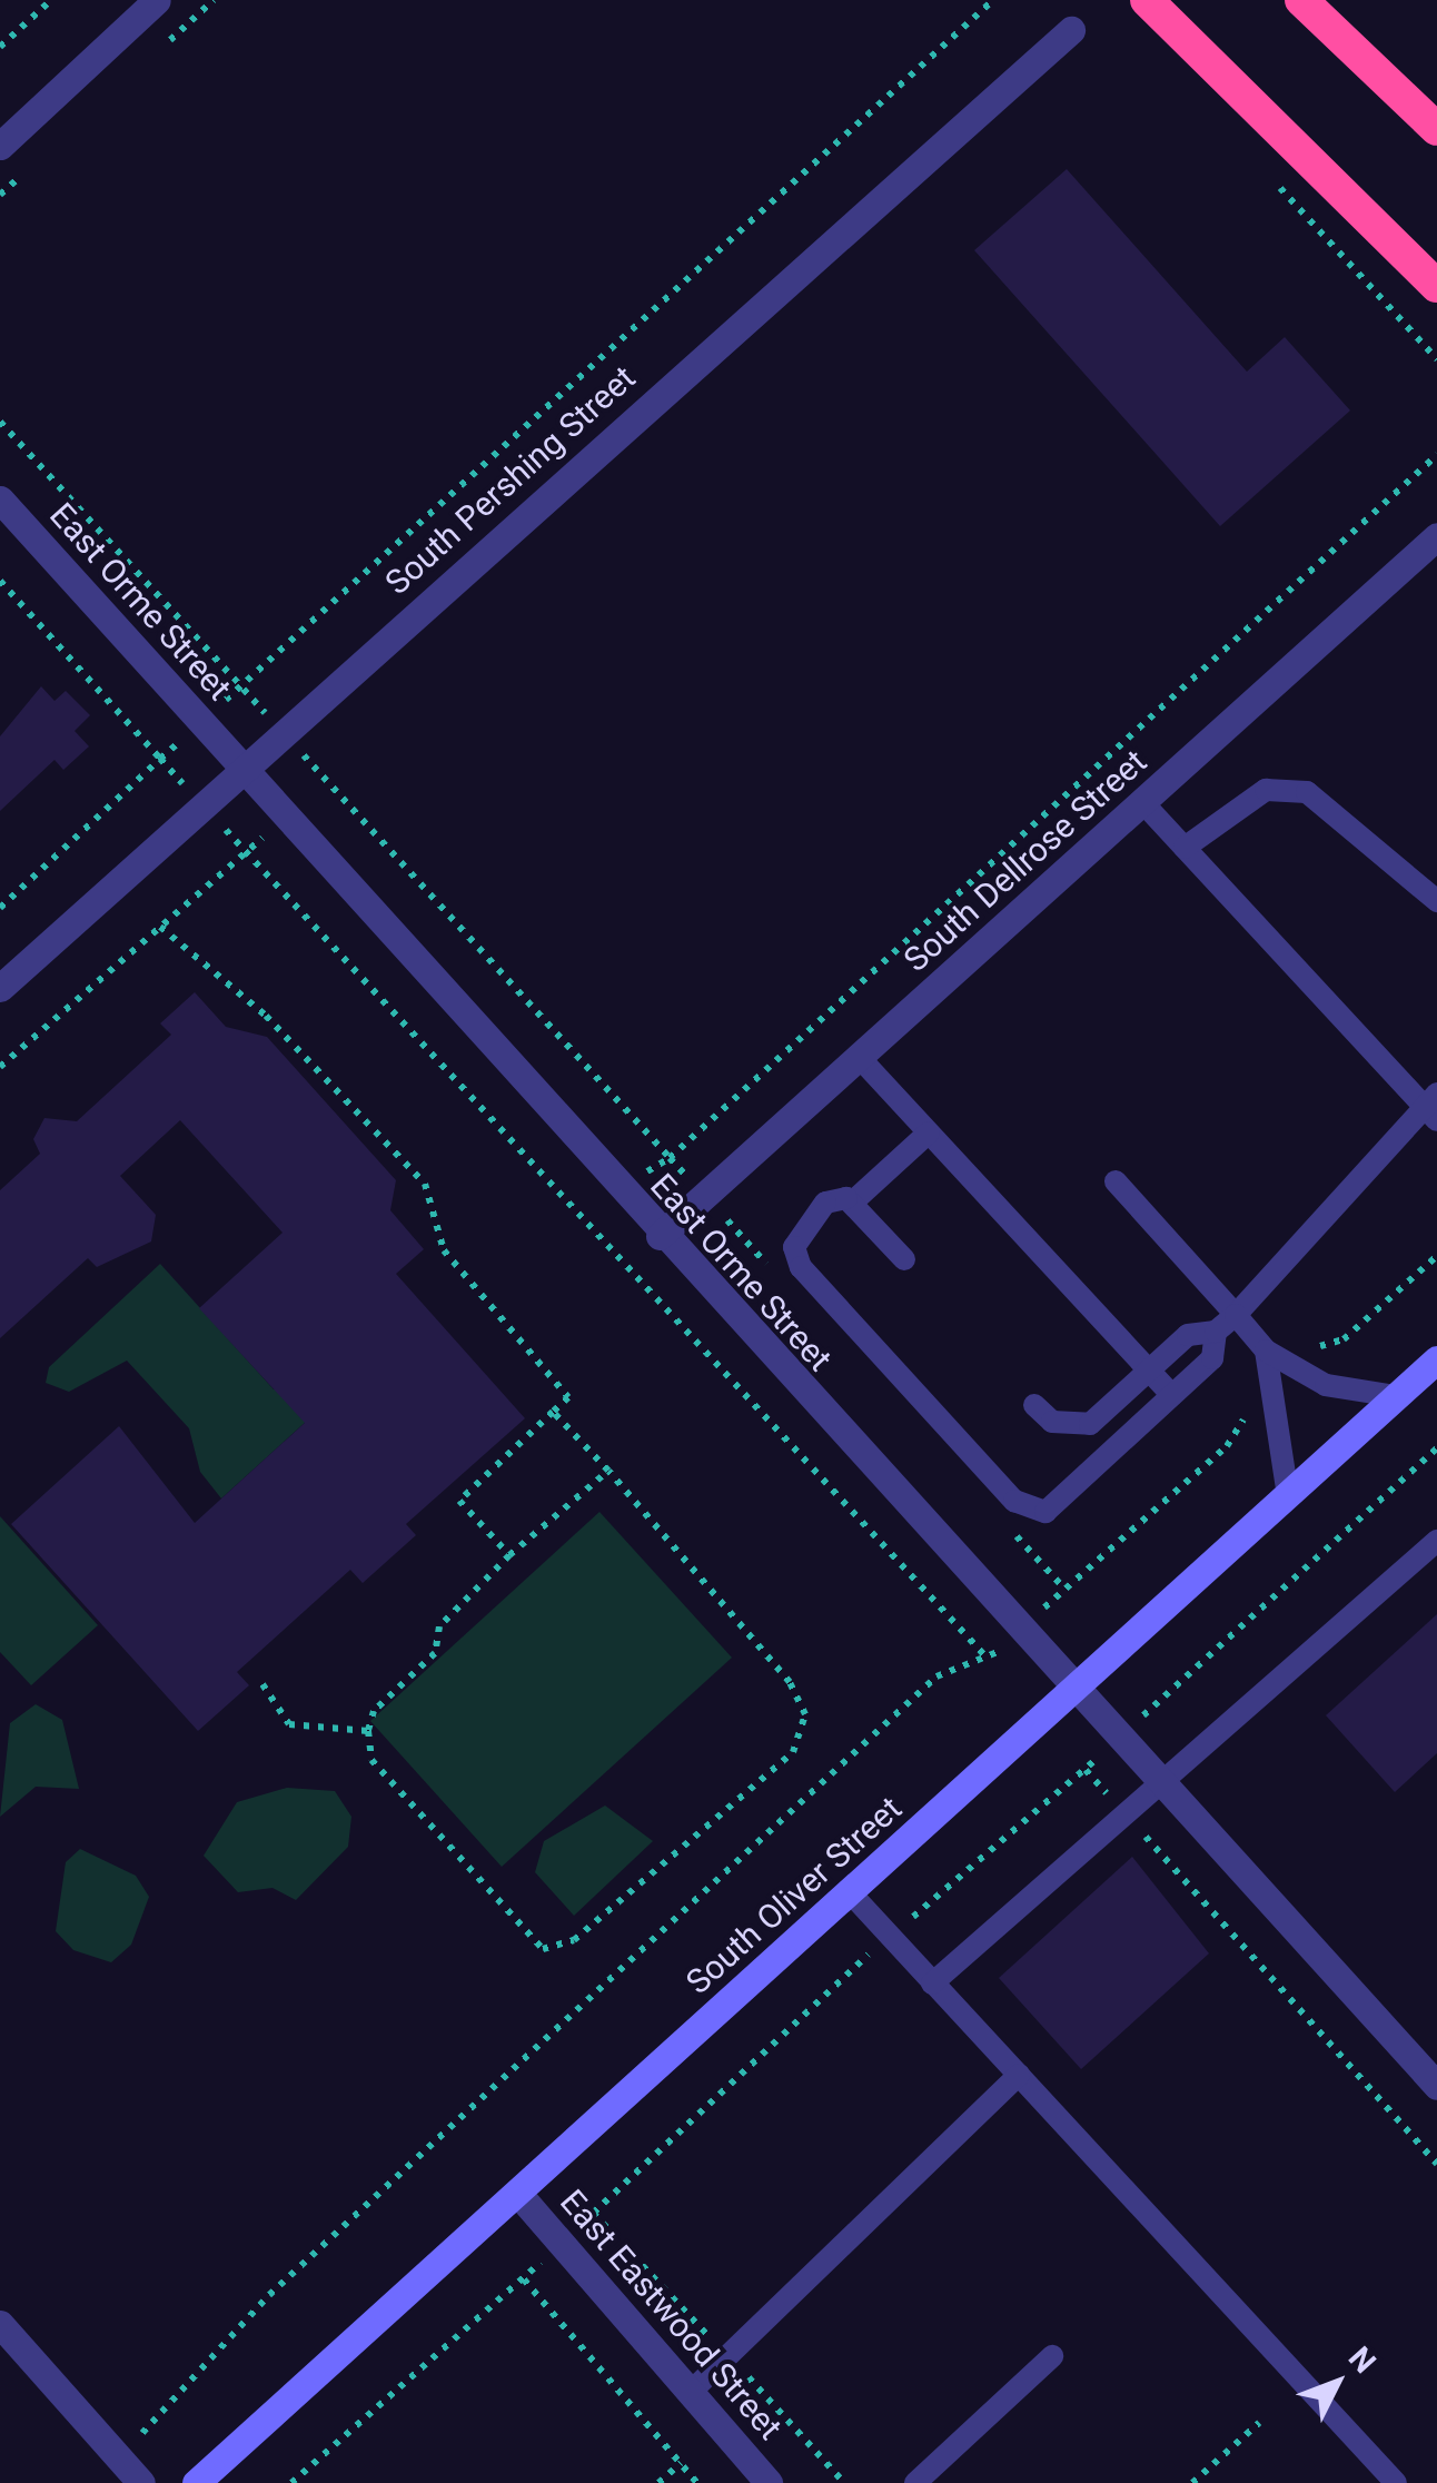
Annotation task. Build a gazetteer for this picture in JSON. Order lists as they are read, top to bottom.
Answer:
{
  "streets": {
    "main road": ["South Oliver Street"],
    "street": [
      "South Pershing Street",
      "East Orme Street",
      "South Dellrose Street",
      "East Eastwood Street"
    ]
  },
  "crossings": [
    ["South Pershing Street", "East Orme Street"],
    ["East Orme Street", "South Dellrose Street"],
    ["East Orme Street", "South Oliver Street"],
    ["South Oliver Street", "East Eastwood Street"]
  ],
  "north": "top right"
}
